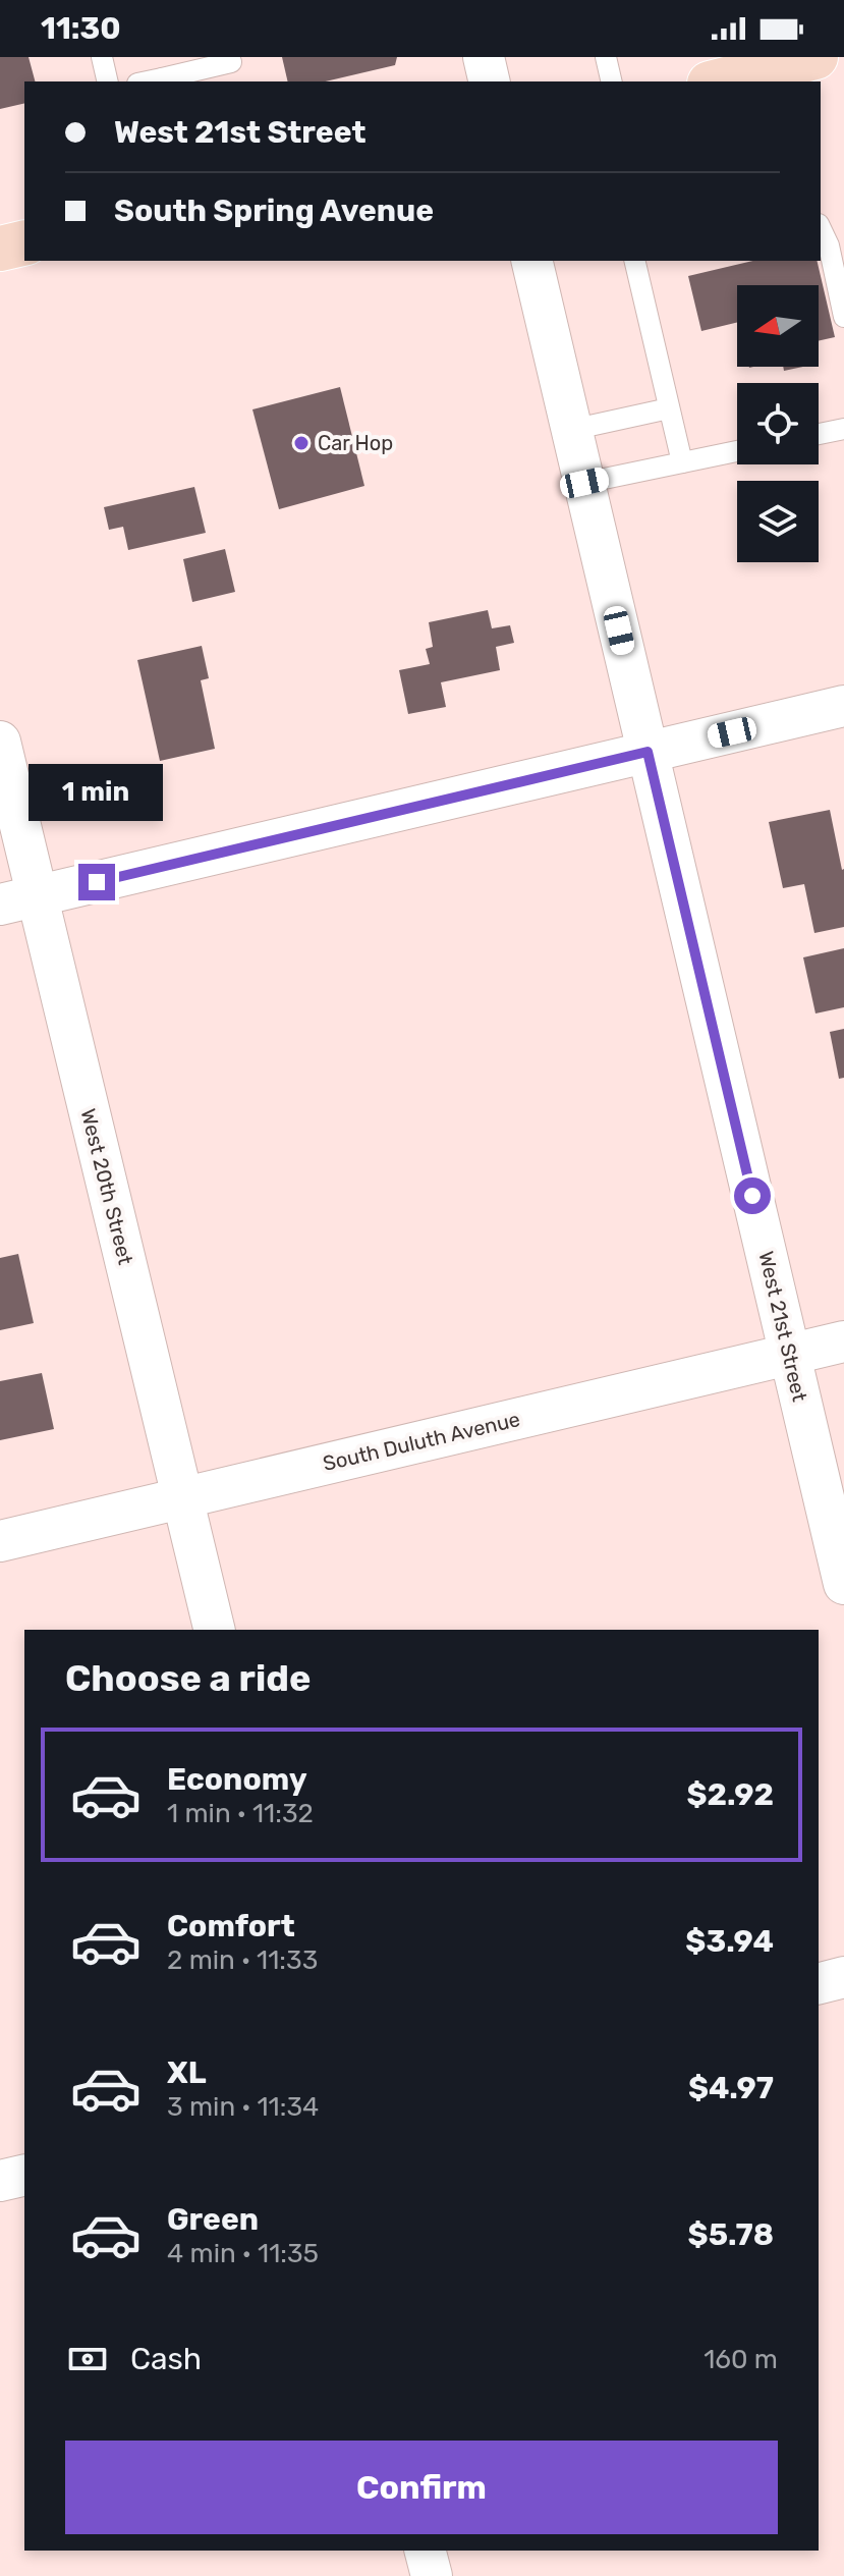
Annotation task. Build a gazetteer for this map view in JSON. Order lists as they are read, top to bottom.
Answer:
{
  "streets": {
    "street": ["West 20th Street", "West 21st Street", "South Duluth Avenue"]
  },
  "crossings": [
    ["West 20th Street", "South Duluth Avenue"],
    ["West 21st Street", "South Duluth Avenue"]
  ],
  "places": ["Car Hop"],
  "north": "left",
  "page": {
    "status": "11:30",
    "banner": ["West 21st Street", "South Spring Avenue"],
    "bubble": "1 min",
    "heading": "Choose a ride",
    "list": [
      {
        "name": "Economy",
        "note": "1 min · 11:32",
        "value": "$2.92"
      },
      {
        "name": "Comfort",
        "note": "2 min · 11:33",
        "value": "$3.94"
      },
      {
        "name": "XL",
        "note": "3 min · 11:34",
        "value": "$4.97"
      },
      {
        "name": "Green",
        "note": "4 min · 11:35",
        "value": "$5.78"
      }
    ],
    "pay": ["Cash", "160 m"],
    "buttons": "Confirm"
  }
}
